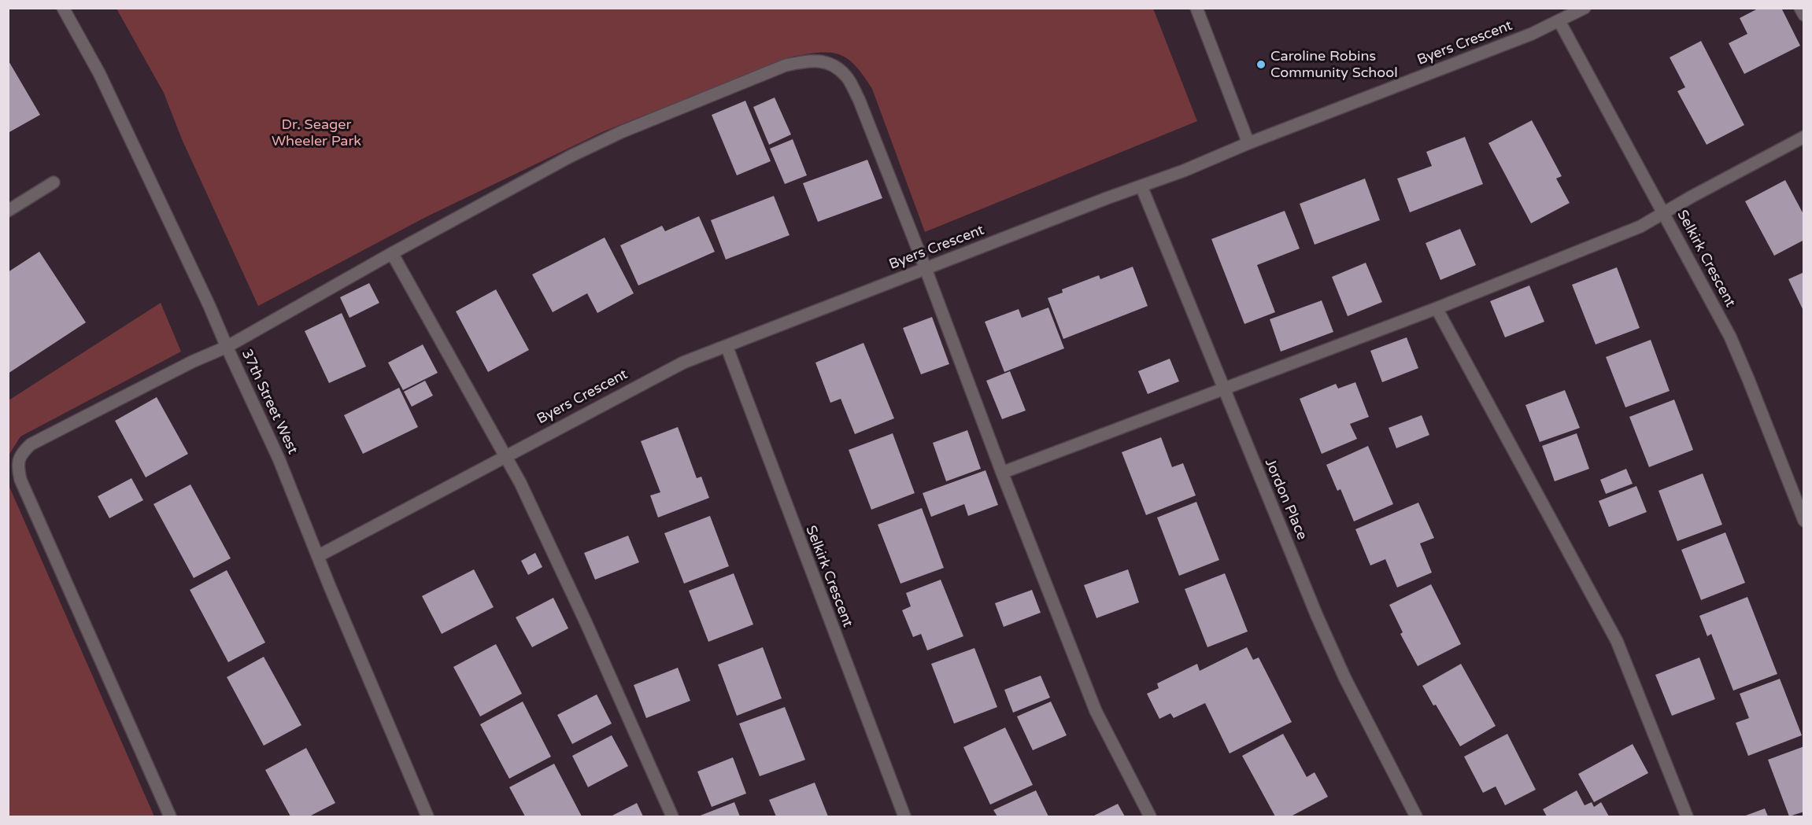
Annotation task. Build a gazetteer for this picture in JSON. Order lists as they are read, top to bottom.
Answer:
{
  "streets": {
    "street": [
      "Byers Crescent",
      "Selkirk Crescent",
      "37th Street West",
      "Jordon Place"
    ]
  },
  "crossings": [
    ["Byers Crescent", "Selkirk Crescent"],
    ["Byers Crescent", "37th Street West"],
    ["Byers Crescent", "Jordon Place"]
  ],
  "parks": ["Dr. Seager Wheeler Park"],
  "places": ["Caroline Robins Community School"]
}
